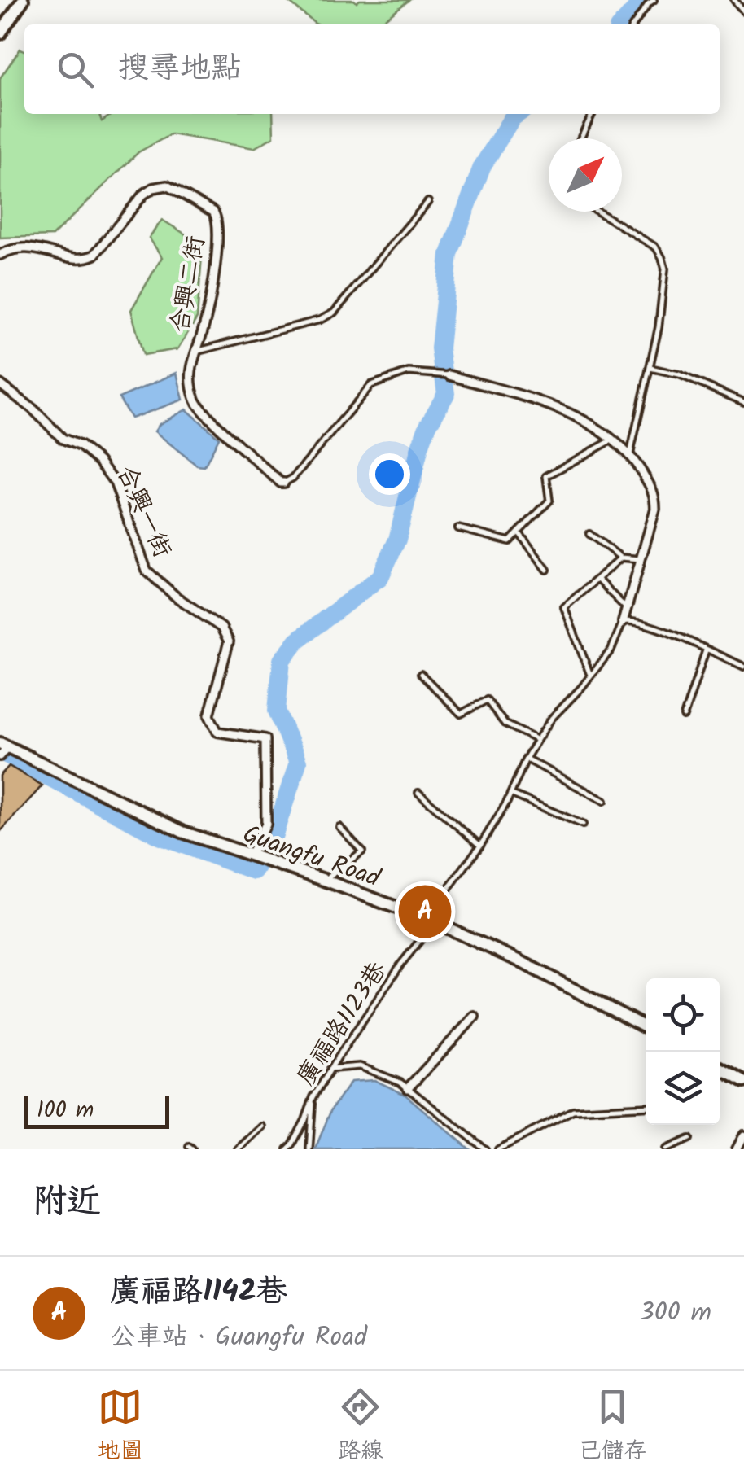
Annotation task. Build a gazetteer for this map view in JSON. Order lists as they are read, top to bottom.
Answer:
{
  "streets": {
    "street": ["合興二街", "合興一街", "Guangfu Road"],
    "lane": ["廣福路1123巷"]
  },
  "crossings": [
    ["合興一街", "Guangfu Road"],
    ["Guangfu Road", "廣福路1123巷"]
  ],
  "scale_bar": "100 m",
  "north": "top right",
  "page": {
    "search": "搜尋地點",
    "pins": "A",
    "scale": "100 m",
    "heading": "附近",
    "list": [
      {
        "mark": "A",
        "name": "廣福路1142巷",
        "note": "公車站 · Guangfu Road",
        "value": "300 m"
      }
    ],
    "nav": ["地圖", "路線", "已儲存"]
  }
}
